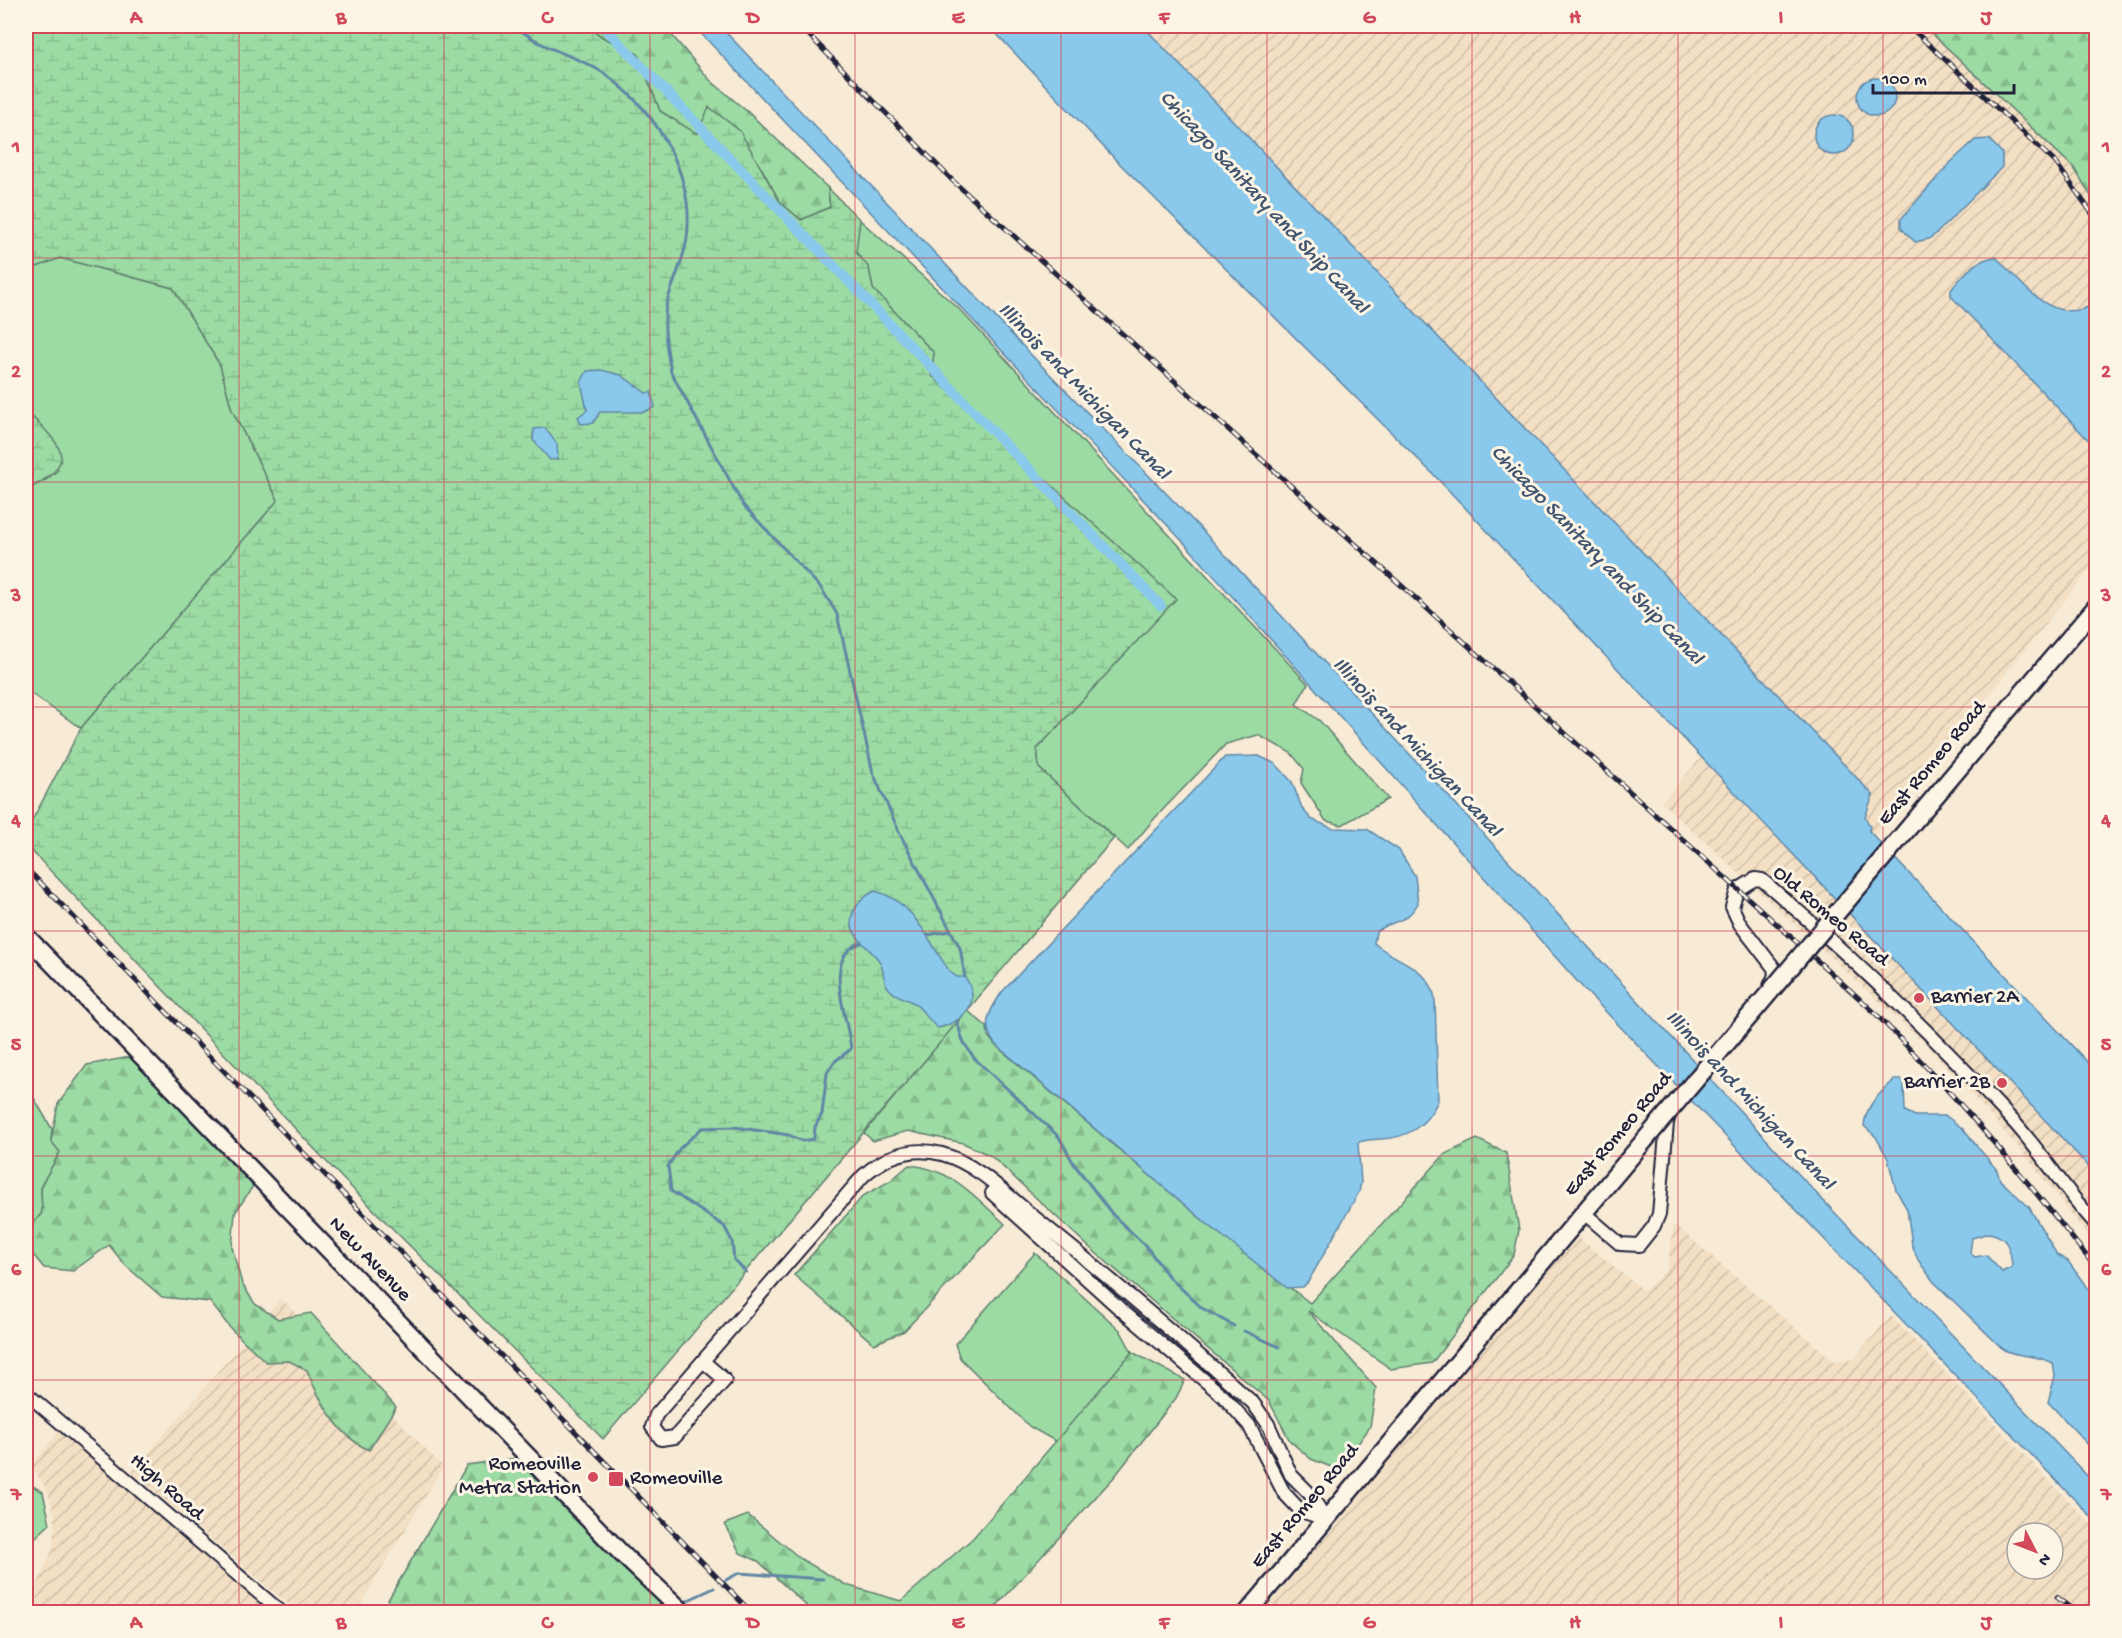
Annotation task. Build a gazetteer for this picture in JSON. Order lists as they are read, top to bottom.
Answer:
{
  "streets": {
    "main road": ["East Romeo Road", "New Avenue"],
    "street": ["Old Romeo Road", "High Road"]
  },
  "crossings": [
    ["East Romeo Road", "Old Romeo Road"]
  ],
  "water": ["Chicago Sanitary and Ship Canal", "Illinois and Michigan Canal"],
  "places": {
    "other": ["Barrier 2A", "Barrier 2B", "Romeoville Metra Station"],
    "transit": ["Romeoville"]
  },
  "scale_bar": "100 m",
  "north": "bottom right",
  "grid": {
    "columns": [
      "A",
      "B",
      "C",
      "D",
      "E",
      "F",
      "G",
      "H",
      "I",
      "J"
    ],
    "rows": [
      "1",
      "2",
      "3",
      "4",
      "5",
      "6",
      "7"
    ]
  }
}
